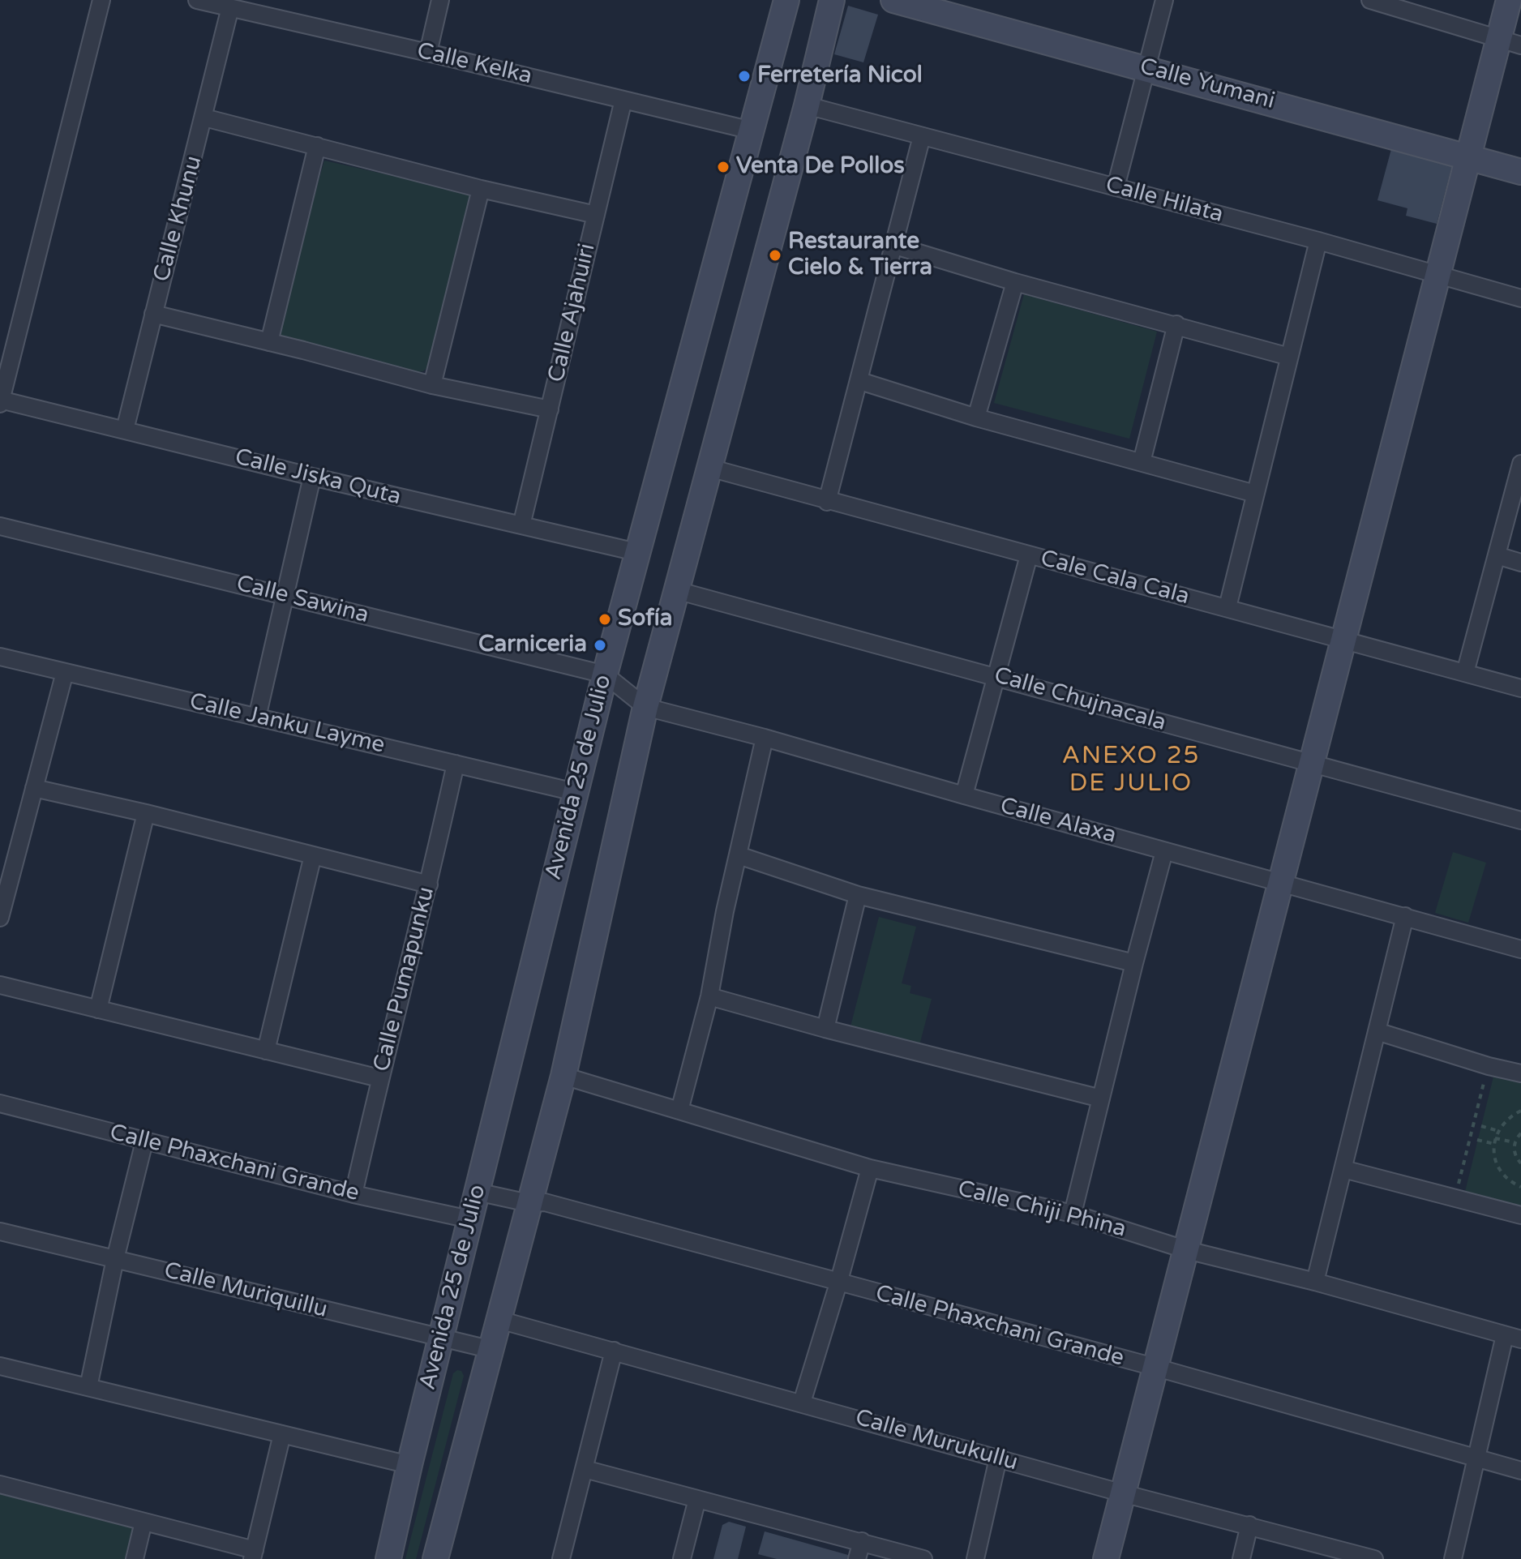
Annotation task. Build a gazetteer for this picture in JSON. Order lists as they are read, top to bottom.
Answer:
{
  "streets": {
    "main road": ["Calle Yumani", "Avenida 25 de Julio"],
    "street": [
      "Calle Kelka",
      "Calle Hilata",
      "Calle Khunu",
      "Calle Ajahuiri",
      "Calle Jiska Quta",
      "Cale Cala Cala",
      "Calle Sawina",
      "Calle Chujnacala",
      "Calle Janku Layme",
      "Calle Alaxa",
      "Calle Pumapunku",
      "Calle Phaxchani Grande",
      "Calle Chiji Phina",
      "Calle Muriquillu",
      "Calle Murukullu"
    ]
  },
  "crossings": [
    ["Calle Kelka", "Calle Khunu"],
    ["Calle Kelka", "Calle Ajahuiri"],
    ["Calle Kelka", "Avenida 25 de Julio"],
    ["Calle Hilata", "Avenida 25 de Julio"],
    ["Calle Khunu", "Calle Jiska Quta"],
    ["Calle Ajahuiri", "Calle Jiska Quta"],
    ["Calle Jiska Quta", "Avenida 25 de Julio"],
    ["Cale Cala Cala", "Avenida 25 de Julio"],
    ["Calle Sawina", "Avenida 25 de Julio"],
    ["Calle Sawina", "Calle Alaxa"],
    ["Calle Chujnacala", "Avenida 25 de Julio"],
    ["Calle Janku Layme", "Avenida 25 de Julio"],
    ["Calle Janku Layme", "Calle Pumapunku"],
    ["Avenida 25 de Julio", "Calle Alaxa"],
    ["Avenida 25 de Julio", "Calle Phaxchani Grande"],
    ["Avenida 25 de Julio", "Calle Chiji Phina"],
    ["Avenida 25 de Julio", "Calle Muriquillu"],
    ["Avenida 25 de Julio", "Calle Murukullu"],
    ["Calle Pumapunku", "Calle Phaxchani Grande"]
  ],
  "districts": ["ANEXO 25 DE JULIO"],
  "places": [
    "Ferretería Nicol",
    "Venta De Pollos",
    "Restaurante Cielo & Tierra",
    "Sofía",
    "Carniceria"
  ]
}
